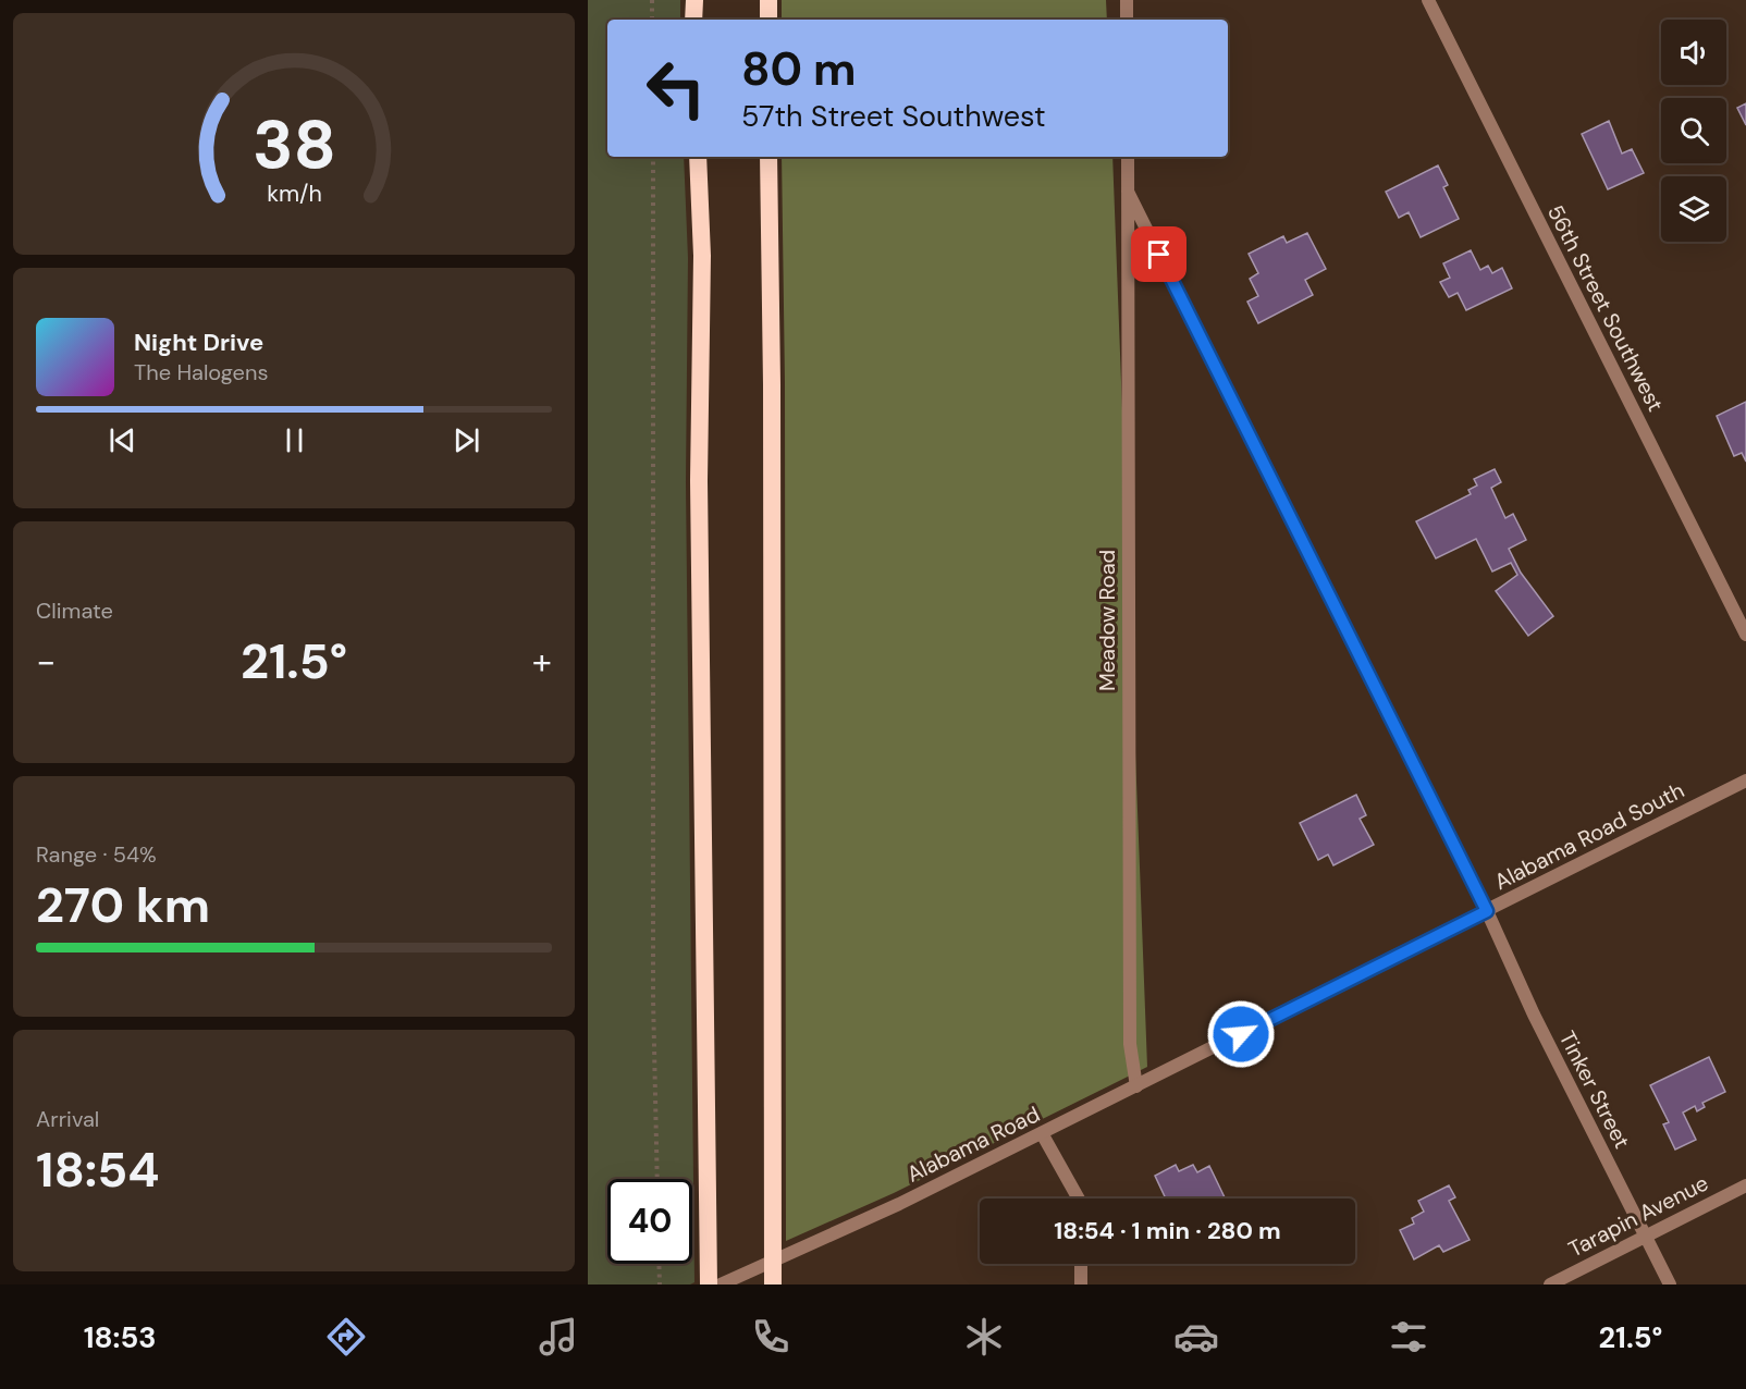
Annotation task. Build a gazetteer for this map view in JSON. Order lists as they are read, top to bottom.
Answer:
{
  "streets": {
    "street": [
      "56th Street Southwest",
      "Meadow Road",
      "Alabama Road South",
      "Tinker Street",
      "Alabama Road",
      "Tarapin Avenue"
    ]
  },
  "crossings": [
    ["Meadow Road", "Tinker Street"],
    ["Meadow Road", "Alabama Road"],
    ["Alabama Road South", "Tinker Street"],
    ["Alabama Road South", "Alabama Road"],
    ["Tinker Street", "Tarapin Avenue"]
  ],
  "page": {
    "turn": ["80 m", "57th Street Southwest"],
    "song": ["Night Drive", "The Halogens"],
    "tile": [
      "Climate",
      ["Range · 54%", "270 km"],
      ["Arrival", "18:54"]
    ],
    "heat": ["−", "21.5°", "+"],
    "limit": "40",
    "trip": "18:54 · 1 min · 280 m",
    "tabs": ["18:53", "21.5°"],
    "gauge": ["38", "km/h"]
  }
}
